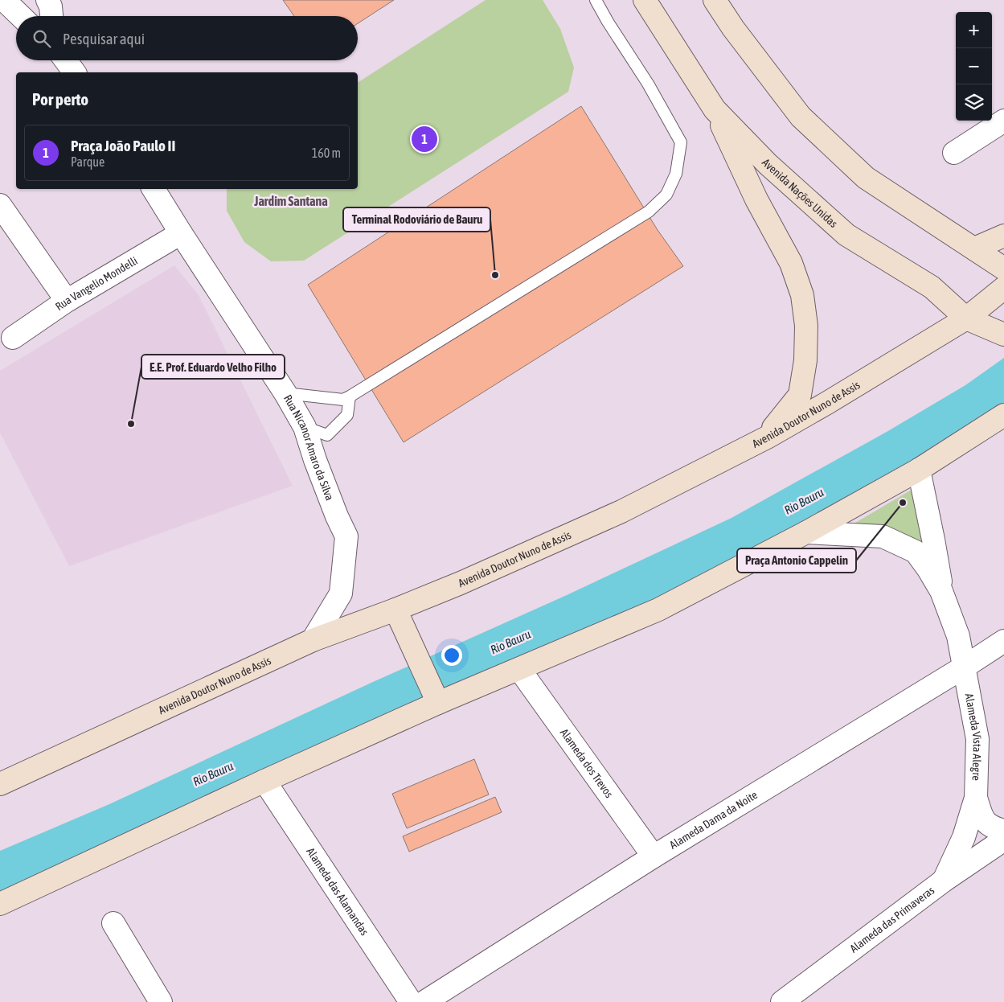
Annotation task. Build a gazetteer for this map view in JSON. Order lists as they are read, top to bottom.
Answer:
{
  "streets": {
    "main road": ["Avenida Nações Unidas", "Avenida Doutor Nuno de Assis"],
    "street": [
      "Rua Vangelio Mondelli",
      "Rua Nicanor Amaro da Silva",
      "Alameda Vista Alegre",
      "Alameda dos Trevos",
      "Alameda Dama da Noite",
      "Alameda das Alamandas",
      "Alameda das Primaveras"
    ]
  },
  "crossings": [
    ["Avenida Nações Unidas", "Avenida Doutor Nuno de Assis"],
    ["Rua Vangelio Mondelli", "Rua Nicanor Amaro da Silva"],
    ["Avenida Doutor Nuno de Assis", "Rua Nicanor Amaro da Silva"],
    ["Alameda Vista Alegre", "Alameda Dama da Noite"],
    ["Alameda Vista Alegre", "Alameda das Primaveras"],
    ["Alameda dos Trevos", "Alameda Dama da Noite"]
  ],
  "districts": ["Jardim Santana"],
  "water": ["Rio Bauru"],
  "places": ["Terminal Rodoviário de Bauru", "E.E. Prof. Eduardo Velho Filho", "Praça Antonio Cappelin"],
  "page": {
    "map_buttons": ["+", "−"],
    "search": "Pesquisar aqui",
    "heading": "Por perto",
    "pins": "1",
    "list": [
      {
        "mark": "1",
        "name": "Praça João Paulo II",
        "note": "Parque",
        "value": "160 m"
      }
    ]
  }
}
